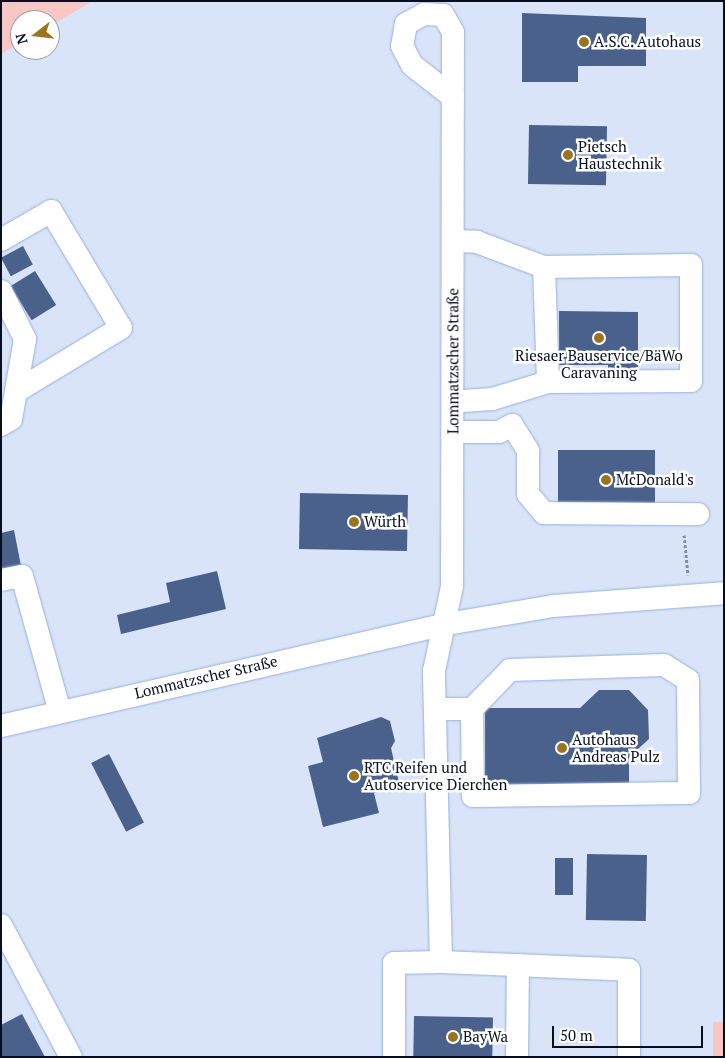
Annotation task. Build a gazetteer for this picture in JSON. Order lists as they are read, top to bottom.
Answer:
{
  "streets": {
    "street": ["Lommatzscher Straße"]
  },
  "places": [
    "A.S.C. Autohaus",
    "Pietsch Haustechnik",
    "Riesaer Bauservice/BäWo Caravaning",
    "McDonald's",
    "Würth",
    "Autohaus Andreas Pulz",
    "RTC Reifen und Autoservice Dierchen",
    "BayWa"
  ],
  "scale_bar": "50 m",
  "north": "left"
}
